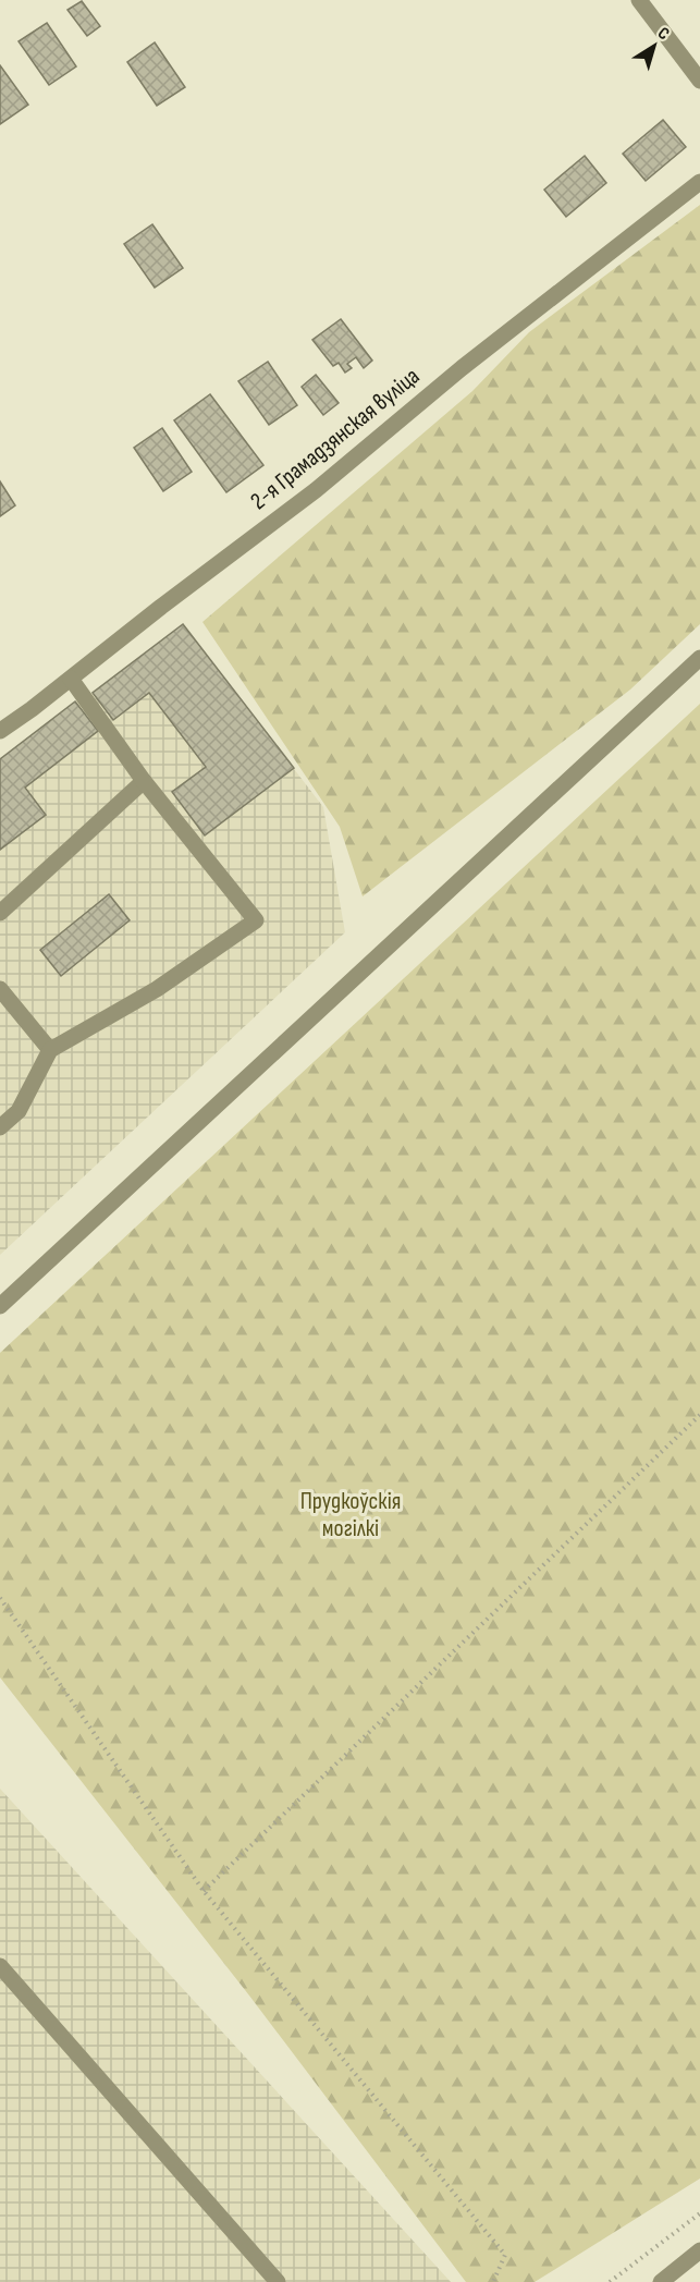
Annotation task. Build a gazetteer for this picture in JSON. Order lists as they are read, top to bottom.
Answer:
{
  "streets": {
    "street": ["2-я Грамадзянская вуліца"]
  },
  "parks": ["Прудкоўскія могілкі"],
  "north": "top right"
}
